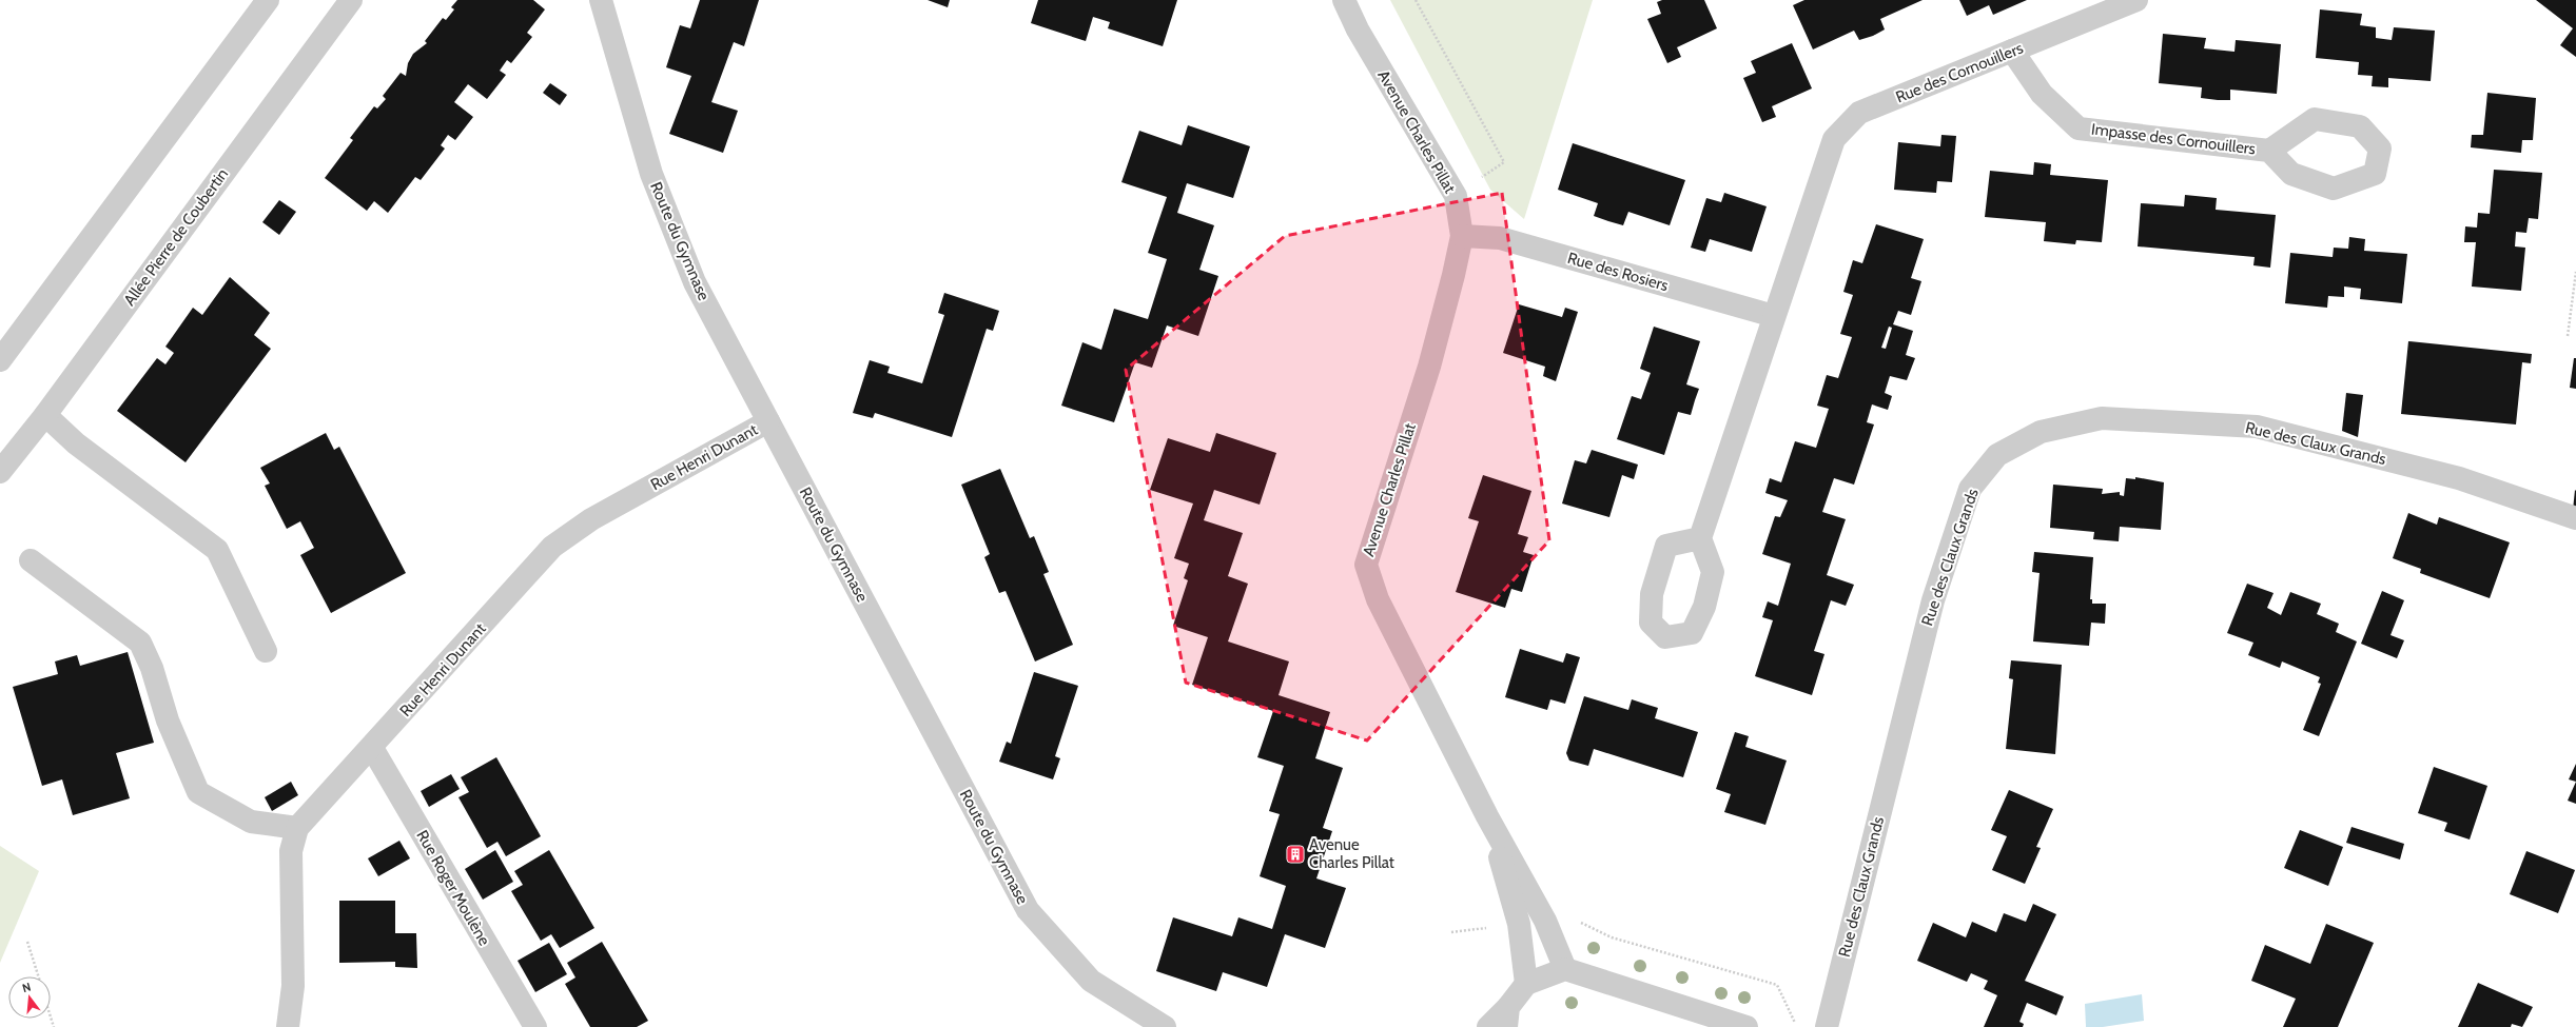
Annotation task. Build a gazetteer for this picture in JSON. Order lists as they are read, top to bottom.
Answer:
{
  "streets": {
    "street": [
      "Rue des Cornouillers",
      "Avenue Charles Pillat",
      "Impasse des Cornouillers",
      "Allée Pierre de Coubertin",
      "Route du Gymnase",
      "Rue des Rosiers",
      "Rue des Claux Grands",
      "Rue Henri Dunant",
      "Rue Roger Moulène"
    ]
  },
  "crossings": [
    ["Rue des Cornouillers", "Impasse des Cornouillers"],
    ["Rue des Cornouillers", "Rue des Rosiers"],
    ["Avenue Charles Pillat", "Rue des Rosiers"],
    ["Route du Gymnase", "Rue Henri Dunant"],
    ["Rue Henri Dunant", "Rue Roger Moulène"]
  ],
  "places": {
    "building": ["Avenue Charles Pillat"]
  },
  "north": "top"
}
